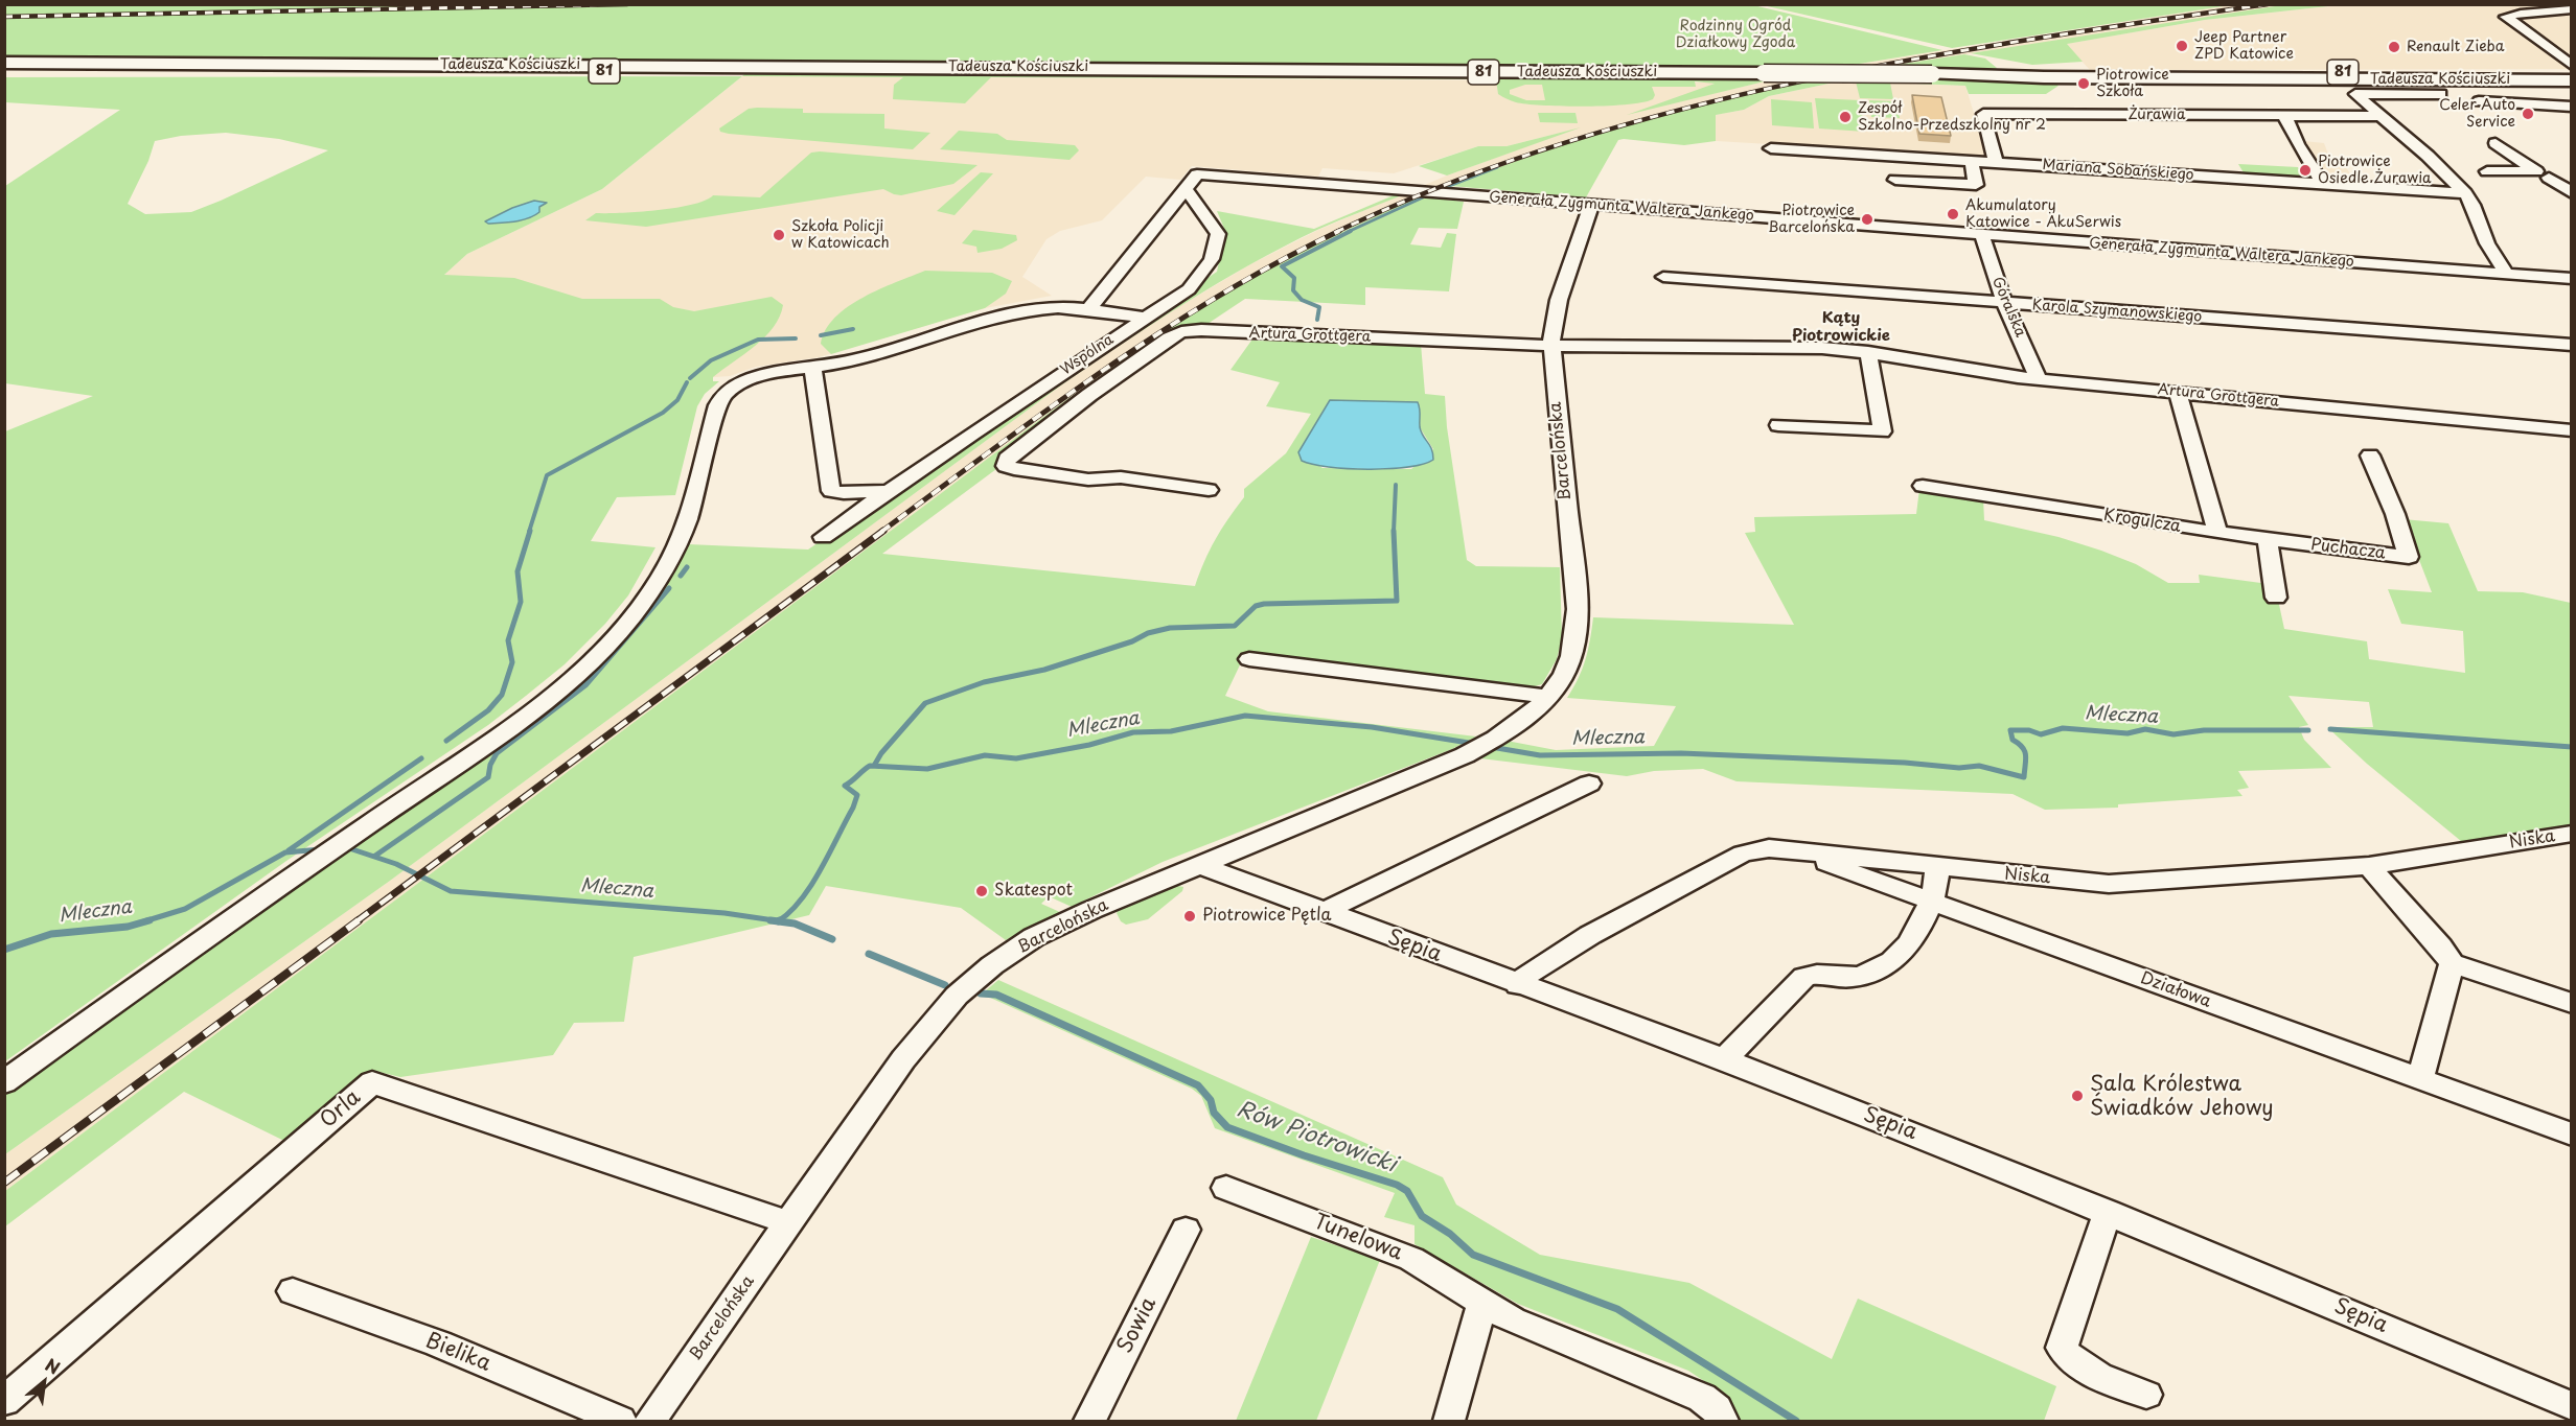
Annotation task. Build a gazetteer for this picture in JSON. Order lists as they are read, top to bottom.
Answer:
{
  "streets": {
    "main road": ["Tadeusza Kościuszki", "81"],
    "street": [
      "Żurawia",
      "Mariana Sobańskiego",
      "Generała Zygmunta Waltera Jankego",
      "Góralska",
      "Karola Szymanowskiego",
      "Artura Grottgera",
      "Wspólna",
      "Barcelońska",
      "Krogulcza",
      "Puchacza",
      "Niska",
      "Sępia",
      "Działowa",
      "Orla",
      "Tunelowa",
      "Sowia",
      "Bielika"
    ]
  },
  "crossings": [
    ["Żurawia", "Mariana Sobańskiego"],
    ["Generała Zygmunta Waltera Jankego", "Góralska"],
    ["Generała Zygmunta Waltera Jankego", "Wspólna"],
    ["Generała Zygmunta Waltera Jankego", "Barcelońska"],
    ["Góralska", "Karola Szymanowskiego"],
    ["Góralska", "Artura Grottgera"],
    ["Artura Grottgera", "Barcelońska"],
    ["Barcelońska", "Sępia"],
    ["Barcelońska", "Orla"],
    ["Krogulcza", "Puchacza"],
    ["Niska", "Sępia"],
    ["Niska", "Działowa"]
  ],
  "districts": ["Kąty Piotrowickie"],
  "water": ["Mleczna", "Rów Piotrowicki"],
  "parks": ["Rodzinny Ogród Działkowy Zgoda"],
  "places": [
    "Jeep Partner ZPD Katowice",
    "Renault Zieba",
    "Piotrowice Szkoła",
    "Celer Auto Service",
    "Zespół Szkolno-Przedszkolny nr 2",
    "Piotrowice Osiedle Żurawia",
    "Akumulatory Katowice - AkuSerwis",
    "Piotrowice Barcelońska",
    "Szkoła Policji w Katowicach",
    "Skatespot",
    "Piotrowice Pętla",
    "Sala Królestwa Świadków Jehowy"
  ],
  "north": "top right"
}
